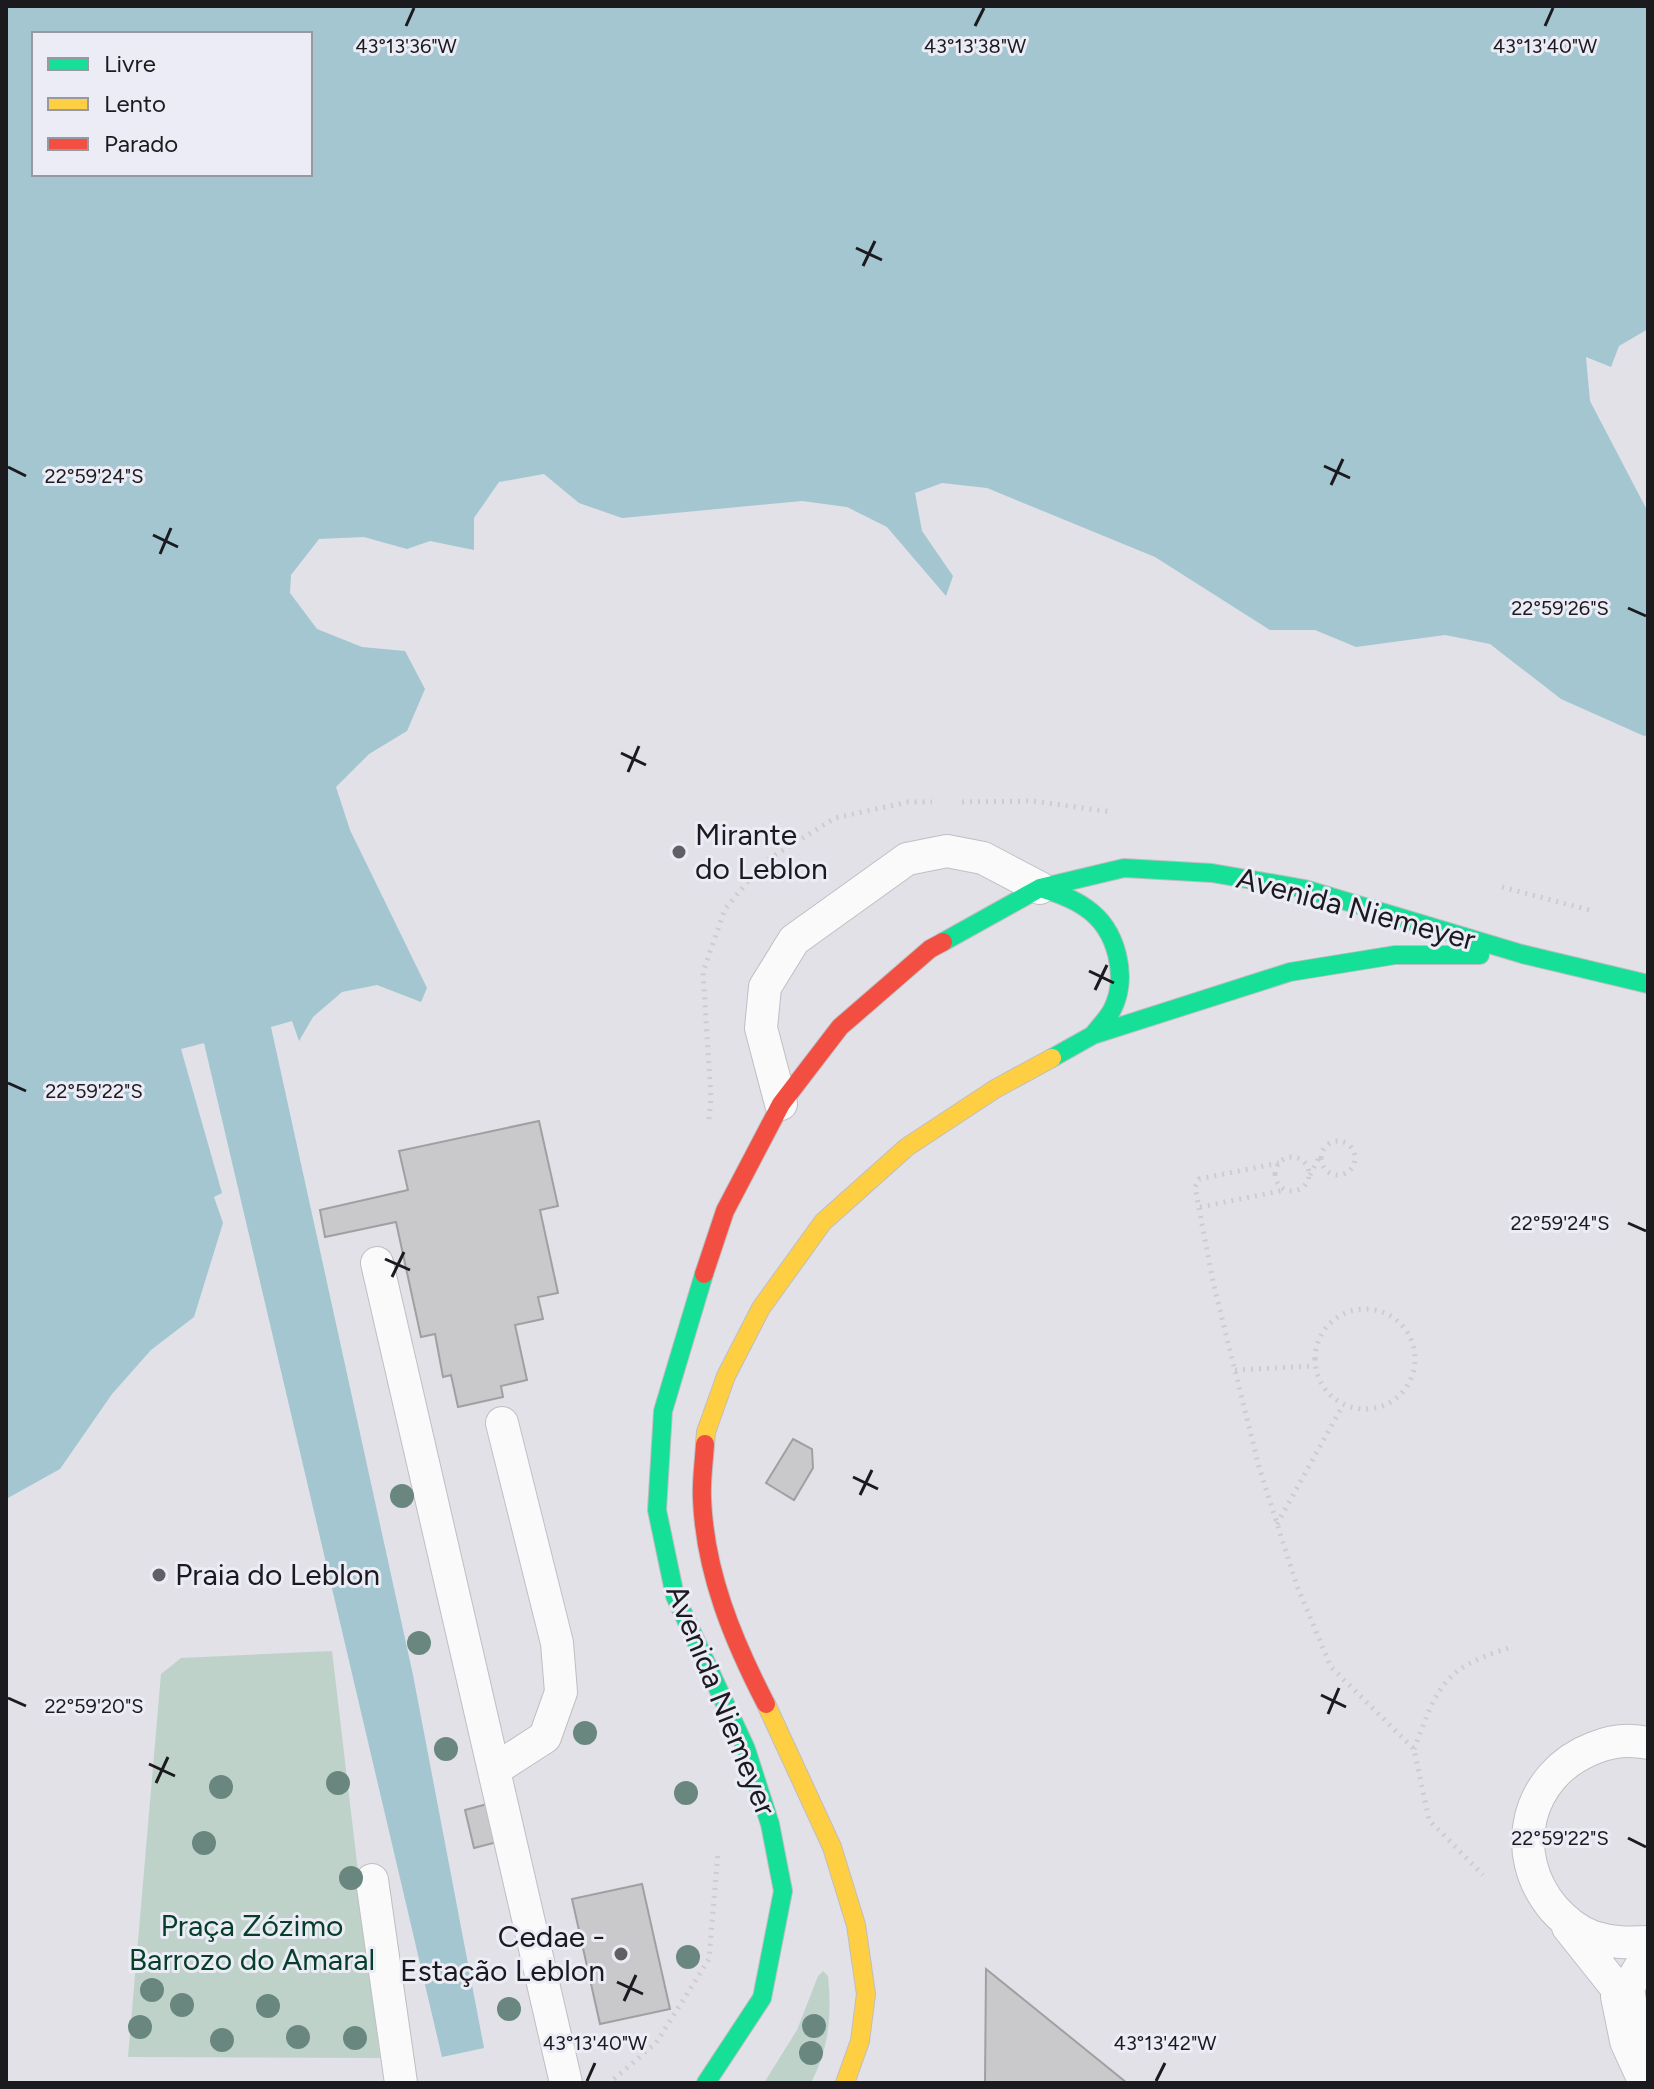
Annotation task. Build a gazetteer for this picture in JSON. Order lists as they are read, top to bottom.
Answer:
{
  "streets": {
    "main road": ["Avenida Niemeyer"]
  },
  "parks": ["Praça Zózimo Barrozo do Amaral"],
  "places": ["Mirante do Leblon", "Praia do Leblon", "Cedae - Estação Leblon"],
  "legend": ["Livre", "Lento", "Parado"],
  "coordinates": [
    "43°13'36\"W",
    "43°13'38\"W",
    "43°13'40\"W",
    "22°59'24\"S",
    "22°59'26\"S",
    "22°59'22\"S",
    "22°59'20\"S",
    "43°13'42\"W"
  ]
}
